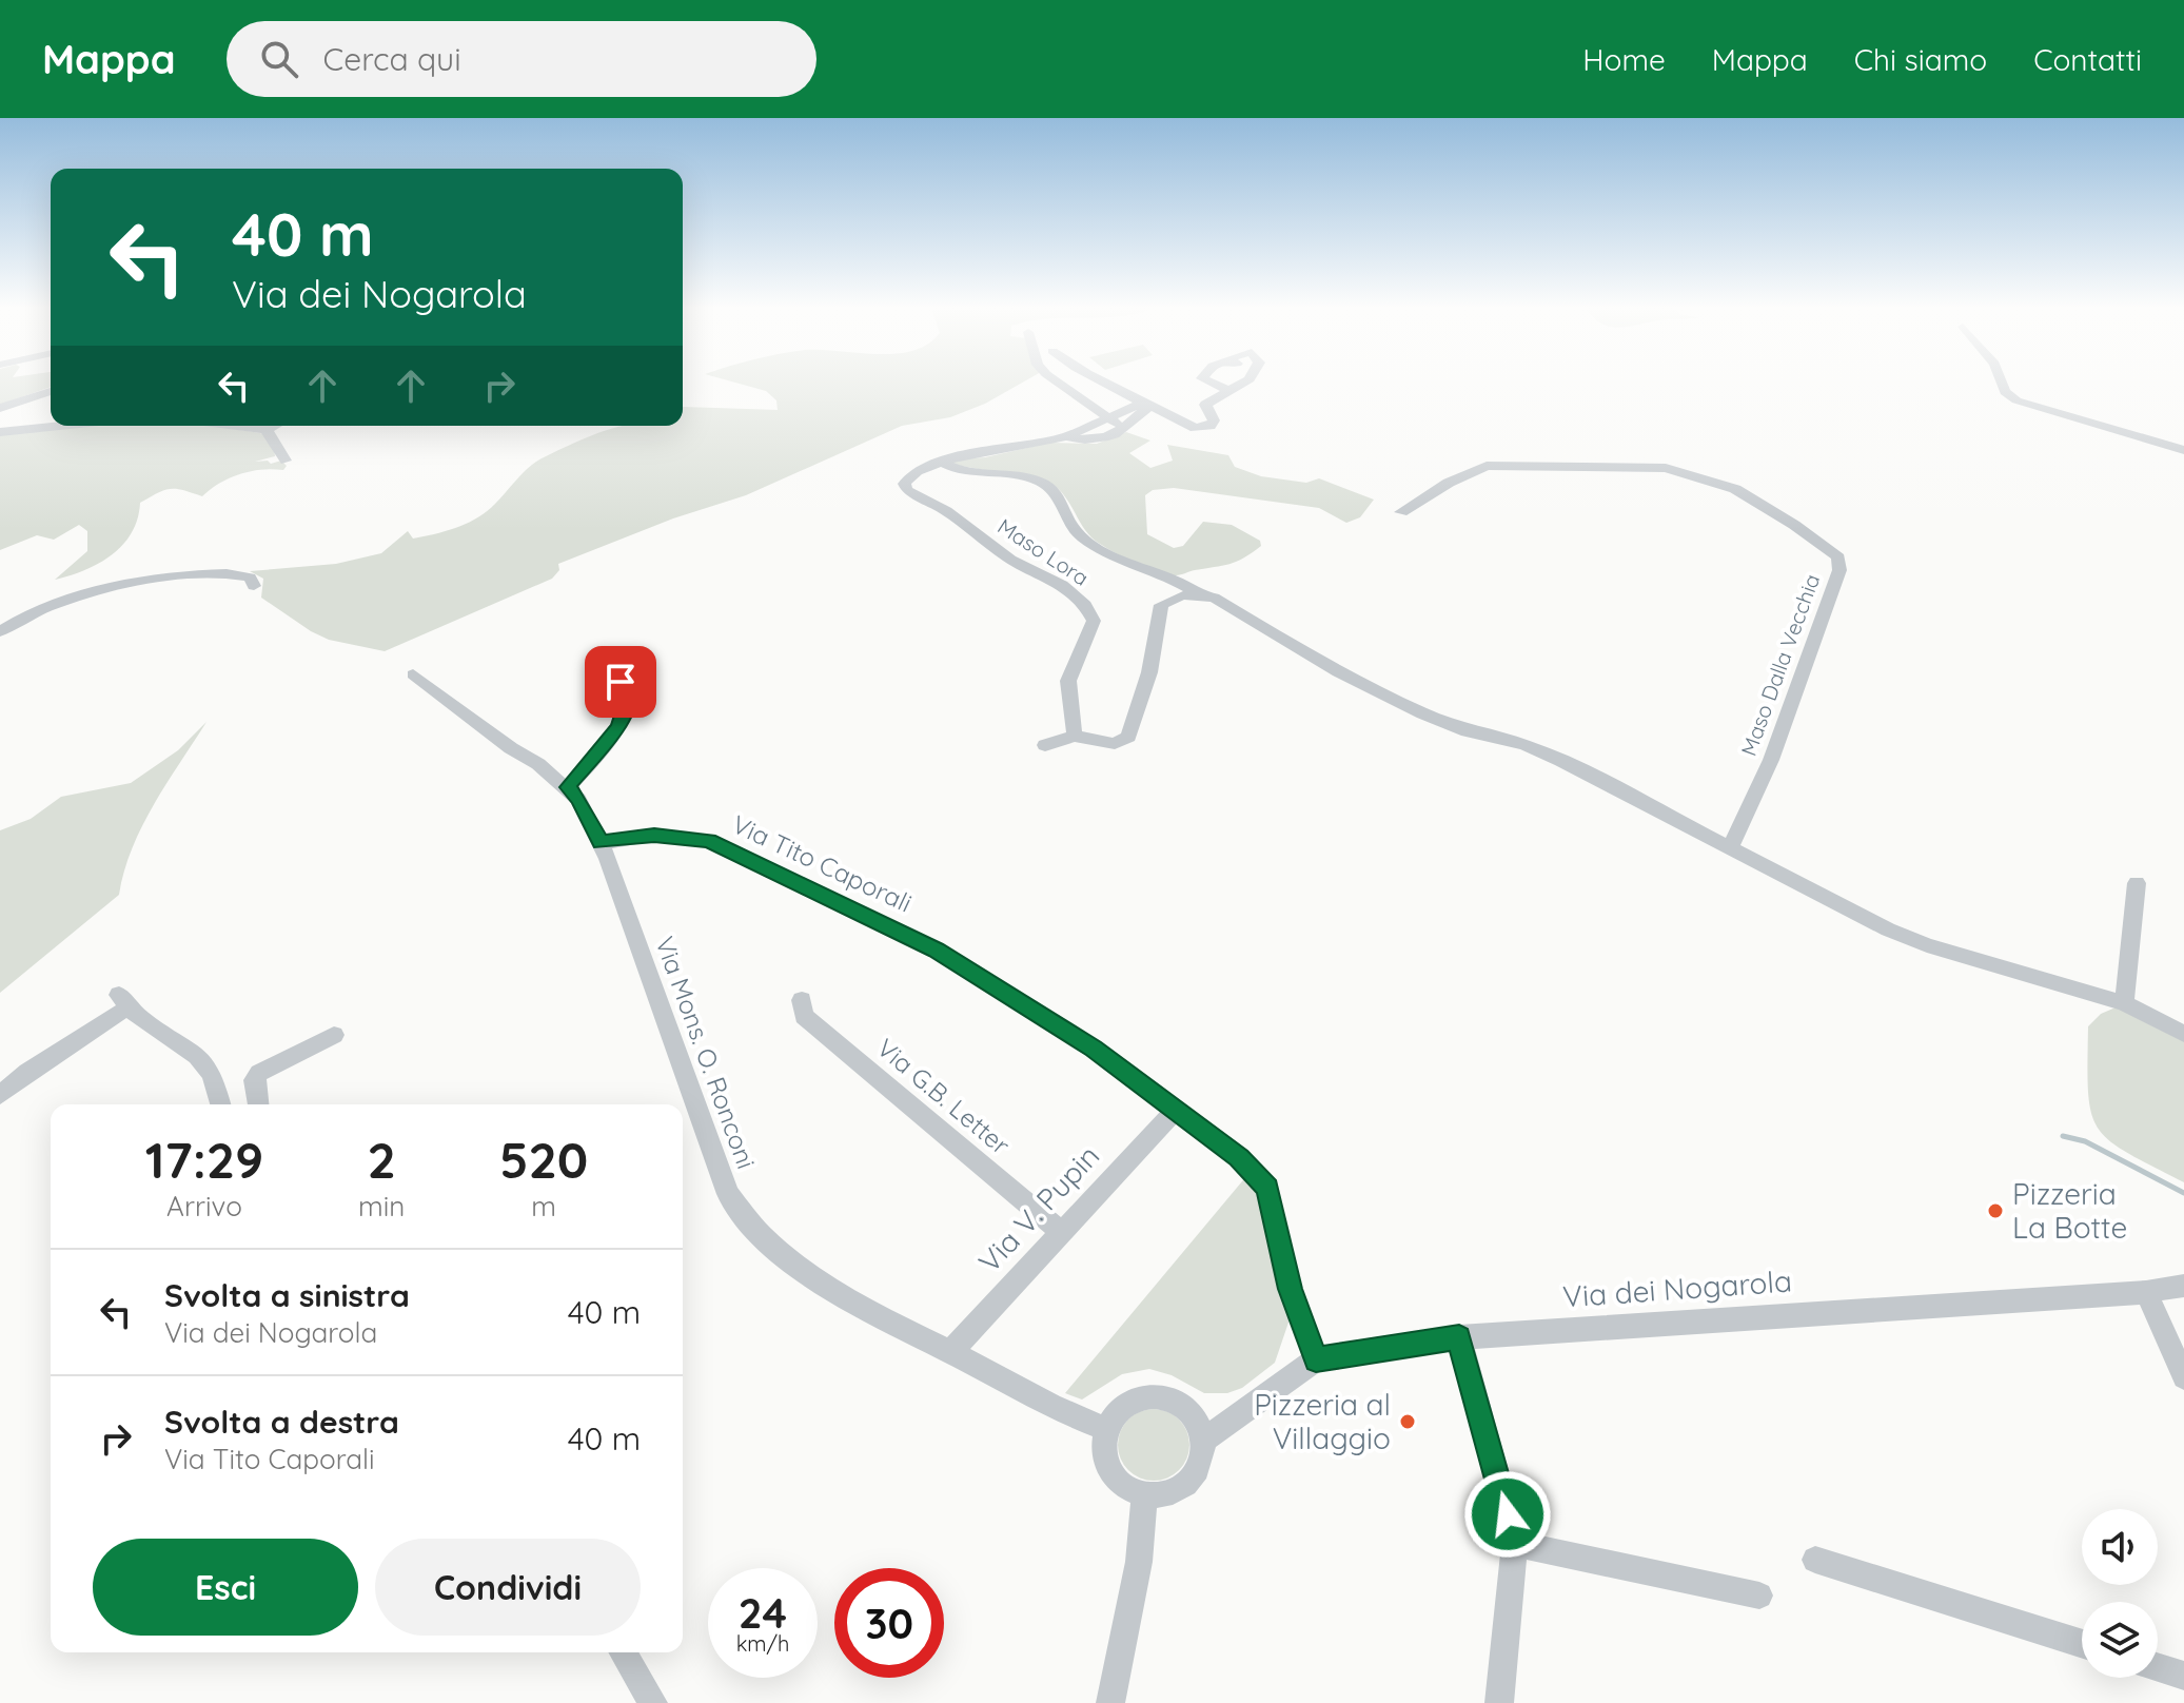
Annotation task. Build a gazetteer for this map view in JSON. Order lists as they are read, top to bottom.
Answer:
{
  "streets": {
    "street": [
      "Maso Lora",
      "Maso Dalla Vecchia",
      "Via Tito Caporali",
      "Via Mons. O. Ronconi",
      "Via G.B. Letter",
      "Via V. Pupin",
      "Via dei Nogarola"
    ]
  },
  "crossings": [
    ["Via Tito Caporali", "Via Mons. O. Ronconi"],
    ["Via Tito Caporali", "Via V. Pupin"],
    ["Via Tito Caporali", "Via dei Nogarola"],
    ["Via Mons. O. Ronconi", "Via V. Pupin"],
    ["Via Mons. O. Ronconi", "Via dei Nogarola"],
    ["Via G.B. Letter", "Via V. Pupin"]
  ],
  "places": ["Pizzeria La Botte", "Pizzeria al Villaggio"],
  "page": {
    "header": "Mappa",
    "search": "Cerca qui",
    "nav": [
      "Home",
      "Mappa",
      "Chi siamo",
      "Contatti"
    ],
    "turn": ["40 m", "Via dei Nogarola"],
    "eta": [
      "17:29",
      "Arrivo",
      "2",
      "min",
      "520",
      "m"
    ],
    "list": [
      {
        "name": "Svolta a sinistra",
        "note": "Via dei Nogarola",
        "value": "40 m"
      },
      {
        "name": "Svolta a destra",
        "note": "Via Tito Caporali",
        "value": "40 m"
      }
    ],
    "buttons": ["Esci", "Condividi"],
    "speed": "24 km/h",
    "limit": "30"
  }
}
